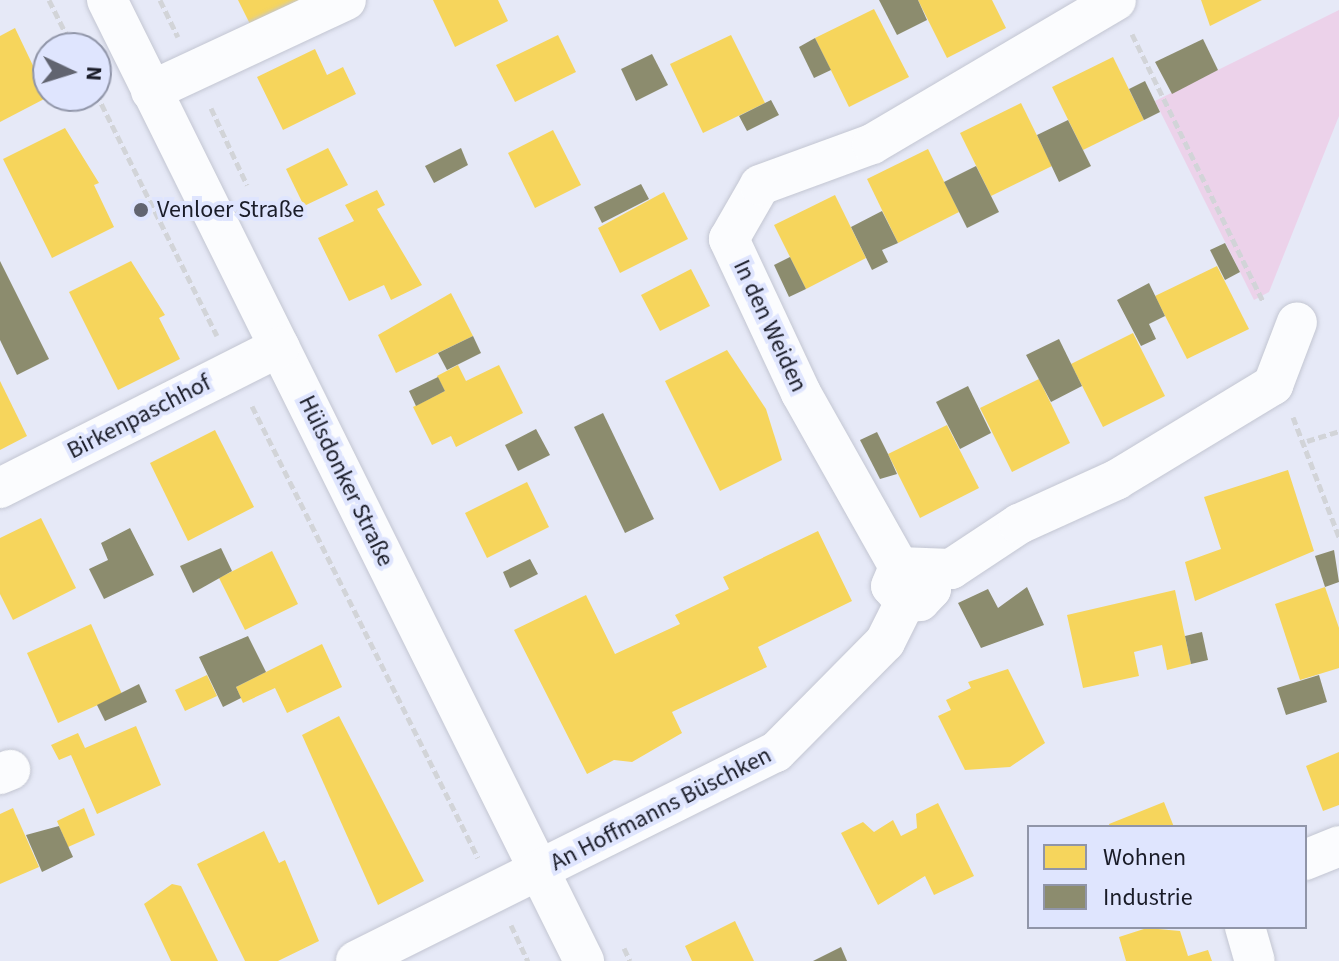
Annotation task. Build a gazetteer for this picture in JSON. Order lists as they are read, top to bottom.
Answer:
{
  "streets": {
    "street": [
      "In den Weiden",
      "Birkenpaschhof",
      "Hülsdonker Straße",
      "An Hoffmanns Büschken"
    ]
  },
  "crossings": [
    ["In den Weiden", "An Hoffmanns Büschken"],
    ["Birkenpaschhof", "Hülsdonker Straße"],
    ["Hülsdonker Straße", "An Hoffmanns Büschken"]
  ],
  "places": ["Venloer Straße"],
  "legend": ["Wohnen", "Industrie"],
  "north": "right"
}
